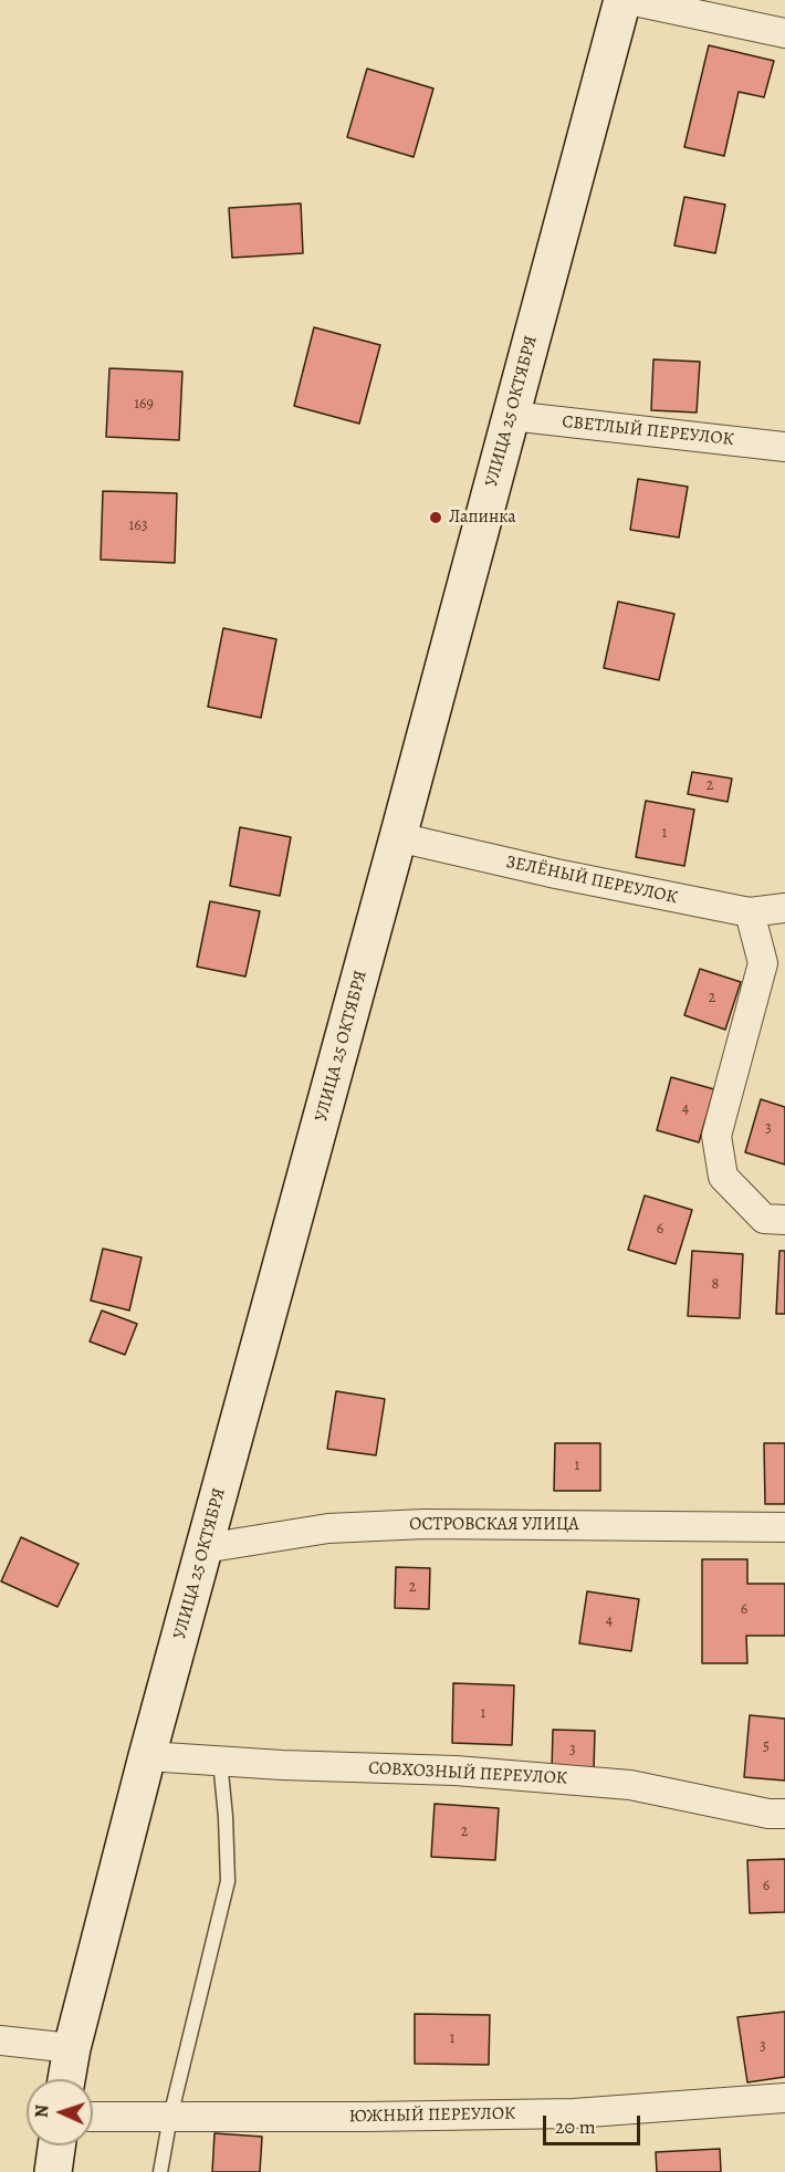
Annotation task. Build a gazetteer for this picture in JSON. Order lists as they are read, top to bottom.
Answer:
{
  "streets": {
    "main road": ["УЛИЦА 25 ОКТЯБРЯ"],
    "street": [
      "СВЕТЛЫЙ ПЕРЕУЛОК",
      "ЗЕЛЁНЫЙ ПЕРЕУЛОК",
      "ОСТРОВСКАЯ УЛИЦА",
      "СОВХОЗНЫЙ ПЕРЕУЛОК",
      "ЮЖНЫЙ ПЕРЕУЛОК"
    ]
  },
  "crossings": [
    ["УЛИЦА 25 ОКТЯБРЯ", "СВЕТЛЫЙ ПЕРЕУЛОК"],
    ["УЛИЦА 25 ОКТЯБРЯ", "ЗЕЛЁНЫЙ ПЕРЕУЛОК"],
    ["УЛИЦА 25 ОКТЯБРЯ", "ОСТРОВСКАЯ УЛИЦА"],
    ["УЛИЦА 25 ОКТЯБРЯ", "СОВХОЗНЫЙ ПЕРЕУЛОК"]
  ],
  "places": ["Лапинка"],
  "house_numbers": [
    "169",
    "163",
    "2",
    "1",
    "2",
    "4",
    "3",
    "6",
    "8",
    "1",
    "2",
    "6",
    "4",
    "1",
    "5",
    "3",
    "2",
    "6",
    "1",
    "3"
  ],
  "scale_bar": "20 m",
  "north": "left"
}
